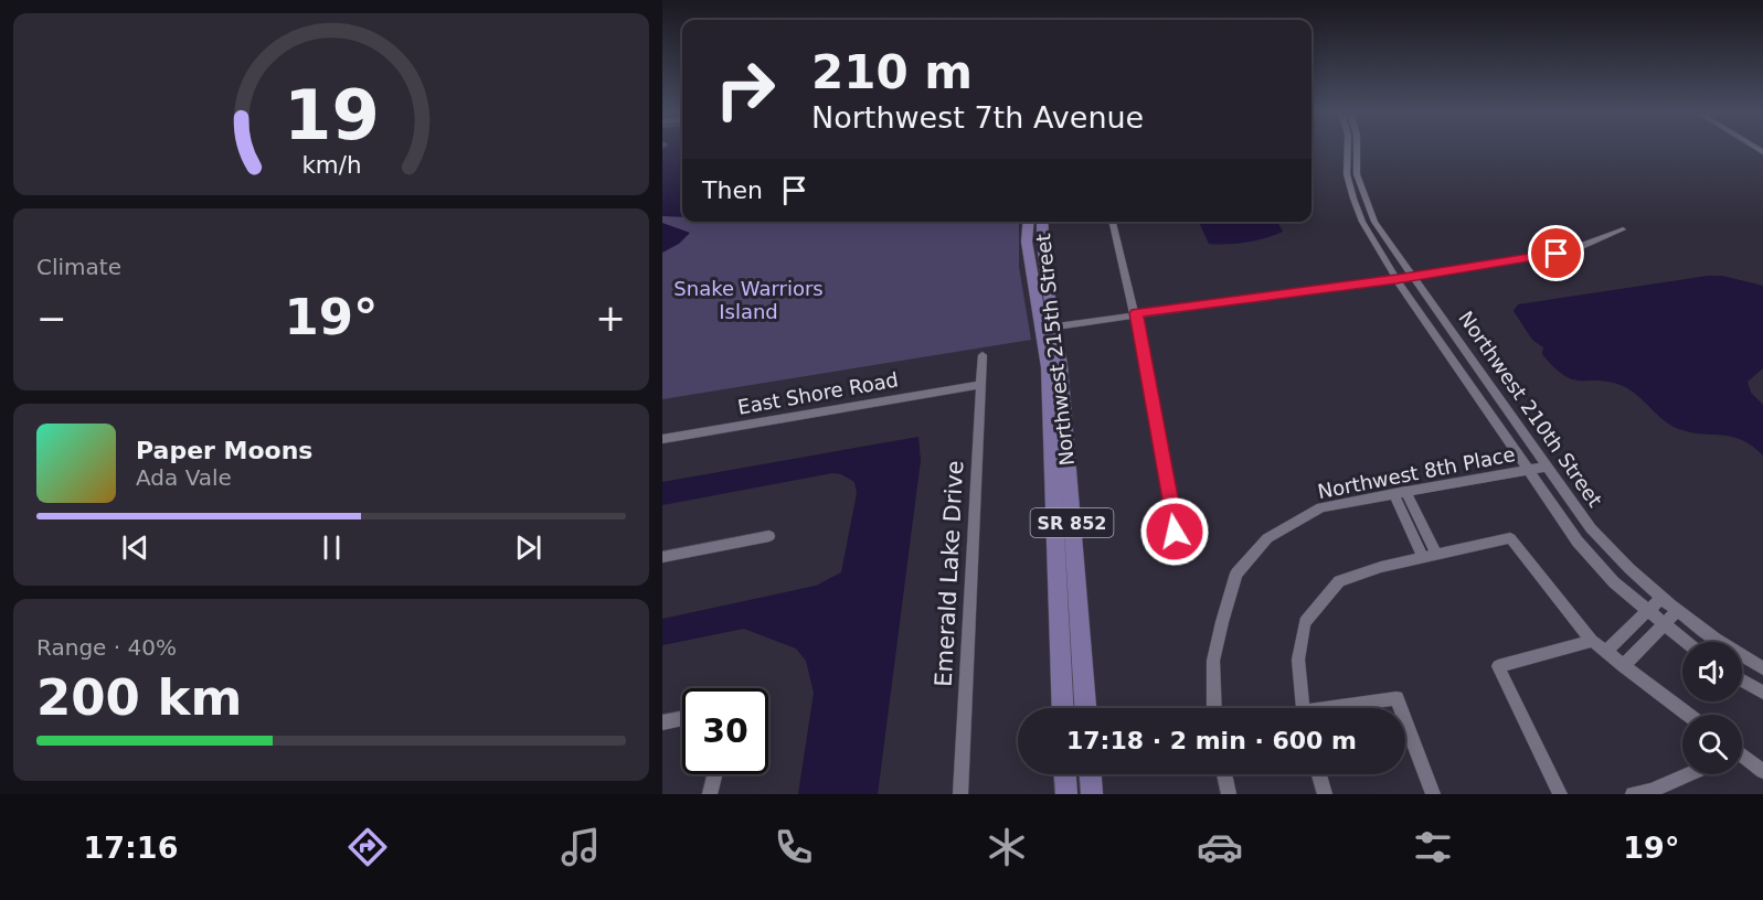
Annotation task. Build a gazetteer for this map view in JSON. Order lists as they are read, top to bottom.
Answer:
{
  "streets": {
    "main road": ["Northwest 215th Street", "SR 852"],
    "street": [
      "East Shore Road",
      "Northwest 210th Street",
      "Northwest 8th Place",
      "Emerald Lake Drive"
    ]
  },
  "crossings": [
    ["East Shore Road", "Emerald Lake Drive"],
    ["Northwest 210th Street", "Northwest 8th Place"]
  ],
  "parks": ["Snake Warriors Island"],
  "page": {
    "turn": ["210 m", "Northwest 7th Avenue"],
    "then": "Then",
    "tile": [
      "Climate",
      ["Range · 40%", "200 km"]
    ],
    "heat": ["−", "19°", "+"],
    "song": ["Paper Moons", "Ada Vale"],
    "limit": "30",
    "trip": "17:18 · 2 min · 600 m",
    "tabs": ["17:16", "19°"],
    "gauge": ["19", "km/h"]
  }
}
